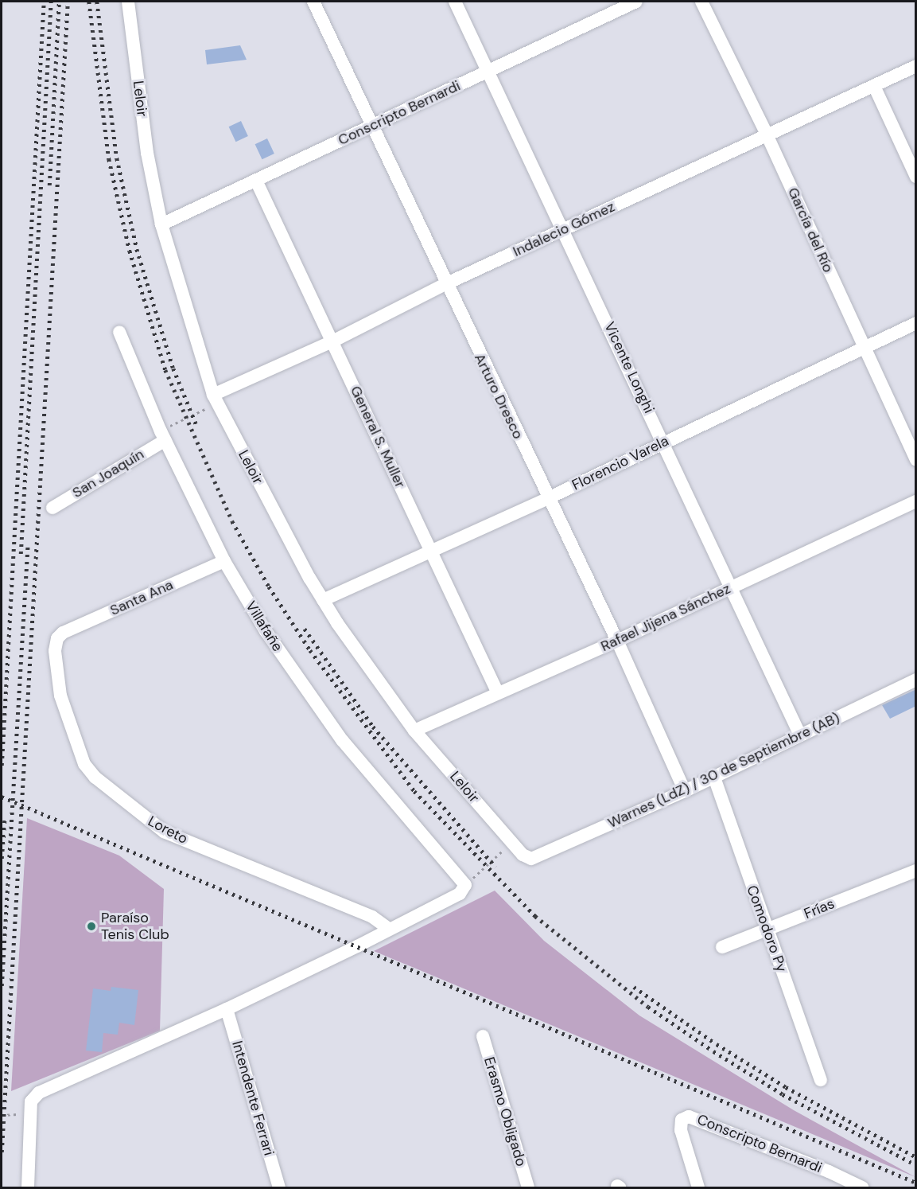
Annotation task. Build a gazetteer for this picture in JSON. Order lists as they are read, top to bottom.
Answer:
{
  "streets": {
    "street": [
      "Leloir",
      "Conscripto Bernardi",
      "Indalecio Gómez",
      "García del Río",
      "Vicente Longhi",
      "Arturo Dresco",
      "General S. Muller",
      "Florencio Varela",
      "San Joaquín",
      "Santa Ana",
      "Rafael Jijena Sánchez",
      "Villafañe",
      "Warnes (LdZ) / 30 de Septiembre (AB)",
      "Loreto",
      "Frías",
      "Comodoro Py",
      "Intendente Ferrari",
      "Erasmo Obligado"
    ]
  },
  "crossings": [
    ["Leloir", "Conscripto Bernardi"],
    ["Leloir", "Indalecio Gómez"],
    ["Leloir", "Florencio Varela"],
    ["Leloir", "Rafael Jijena Sánchez"],
    ["Leloir", "Warnes (LdZ) / 30 de Septiembre (AB)"],
    ["Conscripto Bernardi", "Vicente Longhi"],
    ["Conscripto Bernardi", "Arturo Dresco"],
    ["Conscripto Bernardi", "General S. Muller"],
    ["Indalecio Gómez", "García del Río"],
    ["Indalecio Gómez", "Vicente Longhi"],
    ["Indalecio Gómez", "Arturo Dresco"],
    ["Indalecio Gómez", "General S. Muller"],
    ["García del Río", "Florencio Varela"],
    ["Vicente Longhi", "Florencio Varela"],
    ["Vicente Longhi", "Rafael Jijena Sánchez"],
    ["Vicente Longhi", "Warnes (LdZ) / 30 de Septiembre (AB)"],
    ["Arturo Dresco", "Florencio Varela"],
    ["Arturo Dresco", "Rafael Jijena Sánchez"],
    ["Arturo Dresco", "Warnes (LdZ) / 30 de Septiembre (AB)"],
    ["General S. Muller", "Florencio Varela"],
    ["General S. Muller", "Rafael Jijena Sánchez"],
    ["San Joaquín", "Villafañe"],
    ["Santa Ana", "Villafañe"],
    ["Santa Ana", "Loreto"],
    ["Warnes (LdZ) / 30 de Septiembre (AB)", "Comodoro Py"],
    ["Frías", "Comodoro Py"]
  ],
  "places": ["Paraíso Tenis Club"]
}
